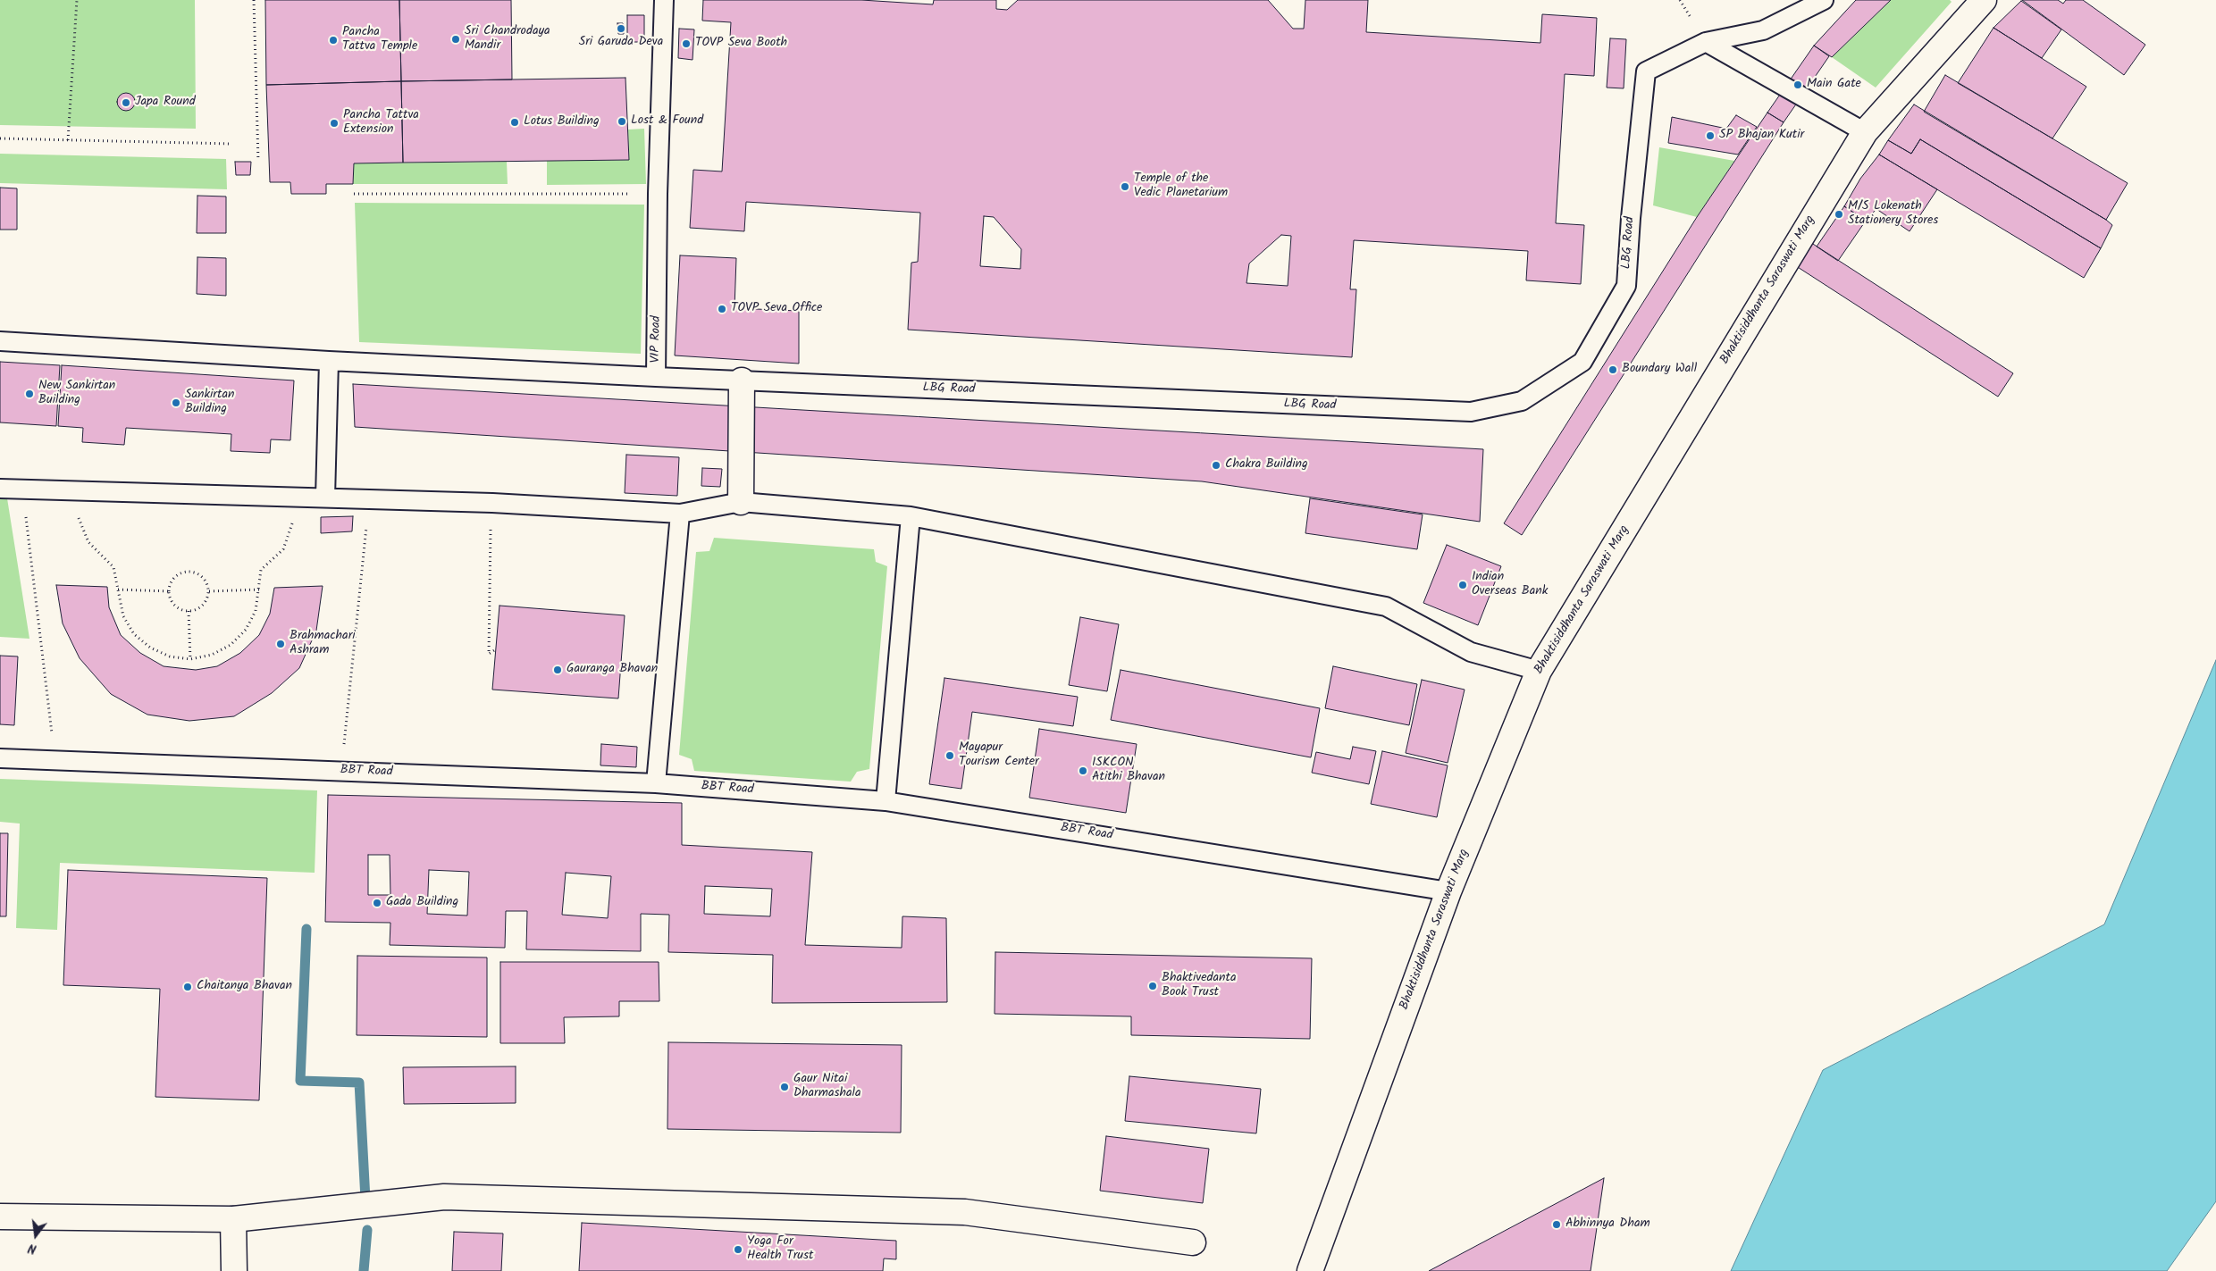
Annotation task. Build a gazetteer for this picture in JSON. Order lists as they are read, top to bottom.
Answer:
{
  "streets": {
    "main road": ["Bhaktisiddhanta Saraswati Marg"],
    "lane": ["LBG Road", "VIP Road", "BBT Road"]
  },
  "crossings": [
    ["LBG Road", "VIP Road"],
    ["Bhaktisiddhanta Saraswati Marg", "BBT Road"]
  ],
  "places": [
    "Sri Garuda Deva",
    "Sri Chandrodaya Mandir",
    "Pancha Tattva Temple",
    "TOVP Seva Booth",
    "Main Gate",
    "Japa Round",
    "Lost & Found",
    "Lotus Building",
    "Pancha Tattva Extension",
    "SP Bhajan Kutir",
    "Temple of the Vedic Planetarium",
    "M/S Lokenath Stationery Stores",
    "TOVP Seva Office",
    "Boundary Wall",
    "New Sankirtan Building",
    "Sankirtan Building",
    "Chakra Building",
    "Indian Overseas Bank",
    "Brahmachari Ashram",
    "Gauranga Bhavan",
    "Mayapur Tourism Center",
    "ISKCON Atithi Bhavan",
    "Gada Building",
    "Bhaktivedanta Book Trust",
    "Chaitanya Bhavan",
    "Gaur Nitai Dharmashala",
    "Abhinnya Dham",
    "Yoga For Health Trust"
  ],
  "north": "bottom"
}
